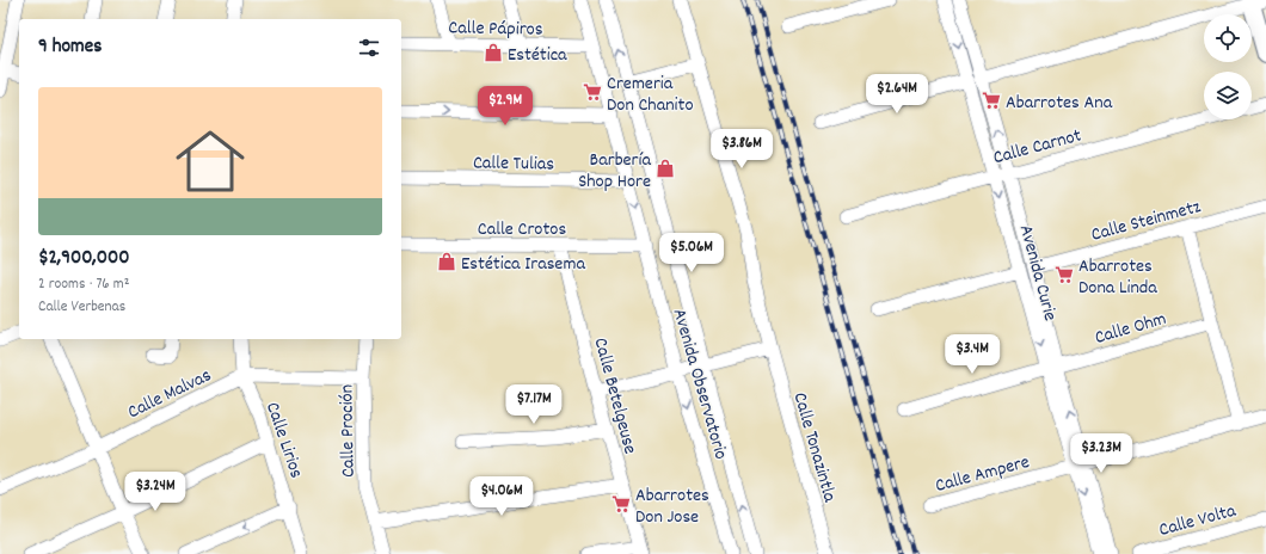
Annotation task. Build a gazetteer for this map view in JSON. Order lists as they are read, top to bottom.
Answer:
{
  "streets": {
    "street": [
      "Calle Pápiros",
      "Calle Carnot",
      "Calle Tulias",
      "Calle Steinmetz",
      "Calle Crotos",
      "Avenida Curie",
      "Calle Ohm",
      "Avenida Observatorio",
      "Calle Malvas",
      "Calle Betelgeuse",
      "Calle Proción",
      "Calle Lirios",
      "Calle Tonazintla",
      "Calle Ampere",
      "Calle Volta"
    ]
  },
  "crossings": [
    ["Calle Pápiros", "Avenida Observatorio"],
    ["Calle Carnot", "Avenida Curie"],
    ["Calle Tulias", "Avenida Observatorio"],
    ["Calle Steinmetz", "Avenida Curie"],
    ["Calle Crotos", "Avenida Observatorio"],
    ["Calle Crotos", "Calle Betelgeuse"],
    ["Avenida Curie", "Calle Ohm"],
    ["Avenida Curie", "Calle Ampere"],
    ["Calle Malvas", "Calle Proción"],
    ["Calle Malvas", "Calle Lirios"]
  ],
  "places": {
    "shop": ["Estética", "Barbería Shop Hore", "Estética Irasema"],
    "supermarket": [
      "Cremeria Don Chanito",
      "Abarrotes Ana",
      "Abarrotes Dona Linda",
      "Abarrotes Don Jose"
    ]
  },
  "page": {
    "heading": "9 homes",
    "price": [
      "$2.64M",
      "$2.9M",
      "$3.86M",
      "$5.06M",
      "$3.4M",
      "$7.17M",
      "$3.23M",
      "$3.24M",
      "$4.06M"
    ],
    "list": [
      {
        "name": "$2,900,000",
        "note": "2 rooms · 76 m² · Calle Verbenas"
      }
    ]
  }
}
